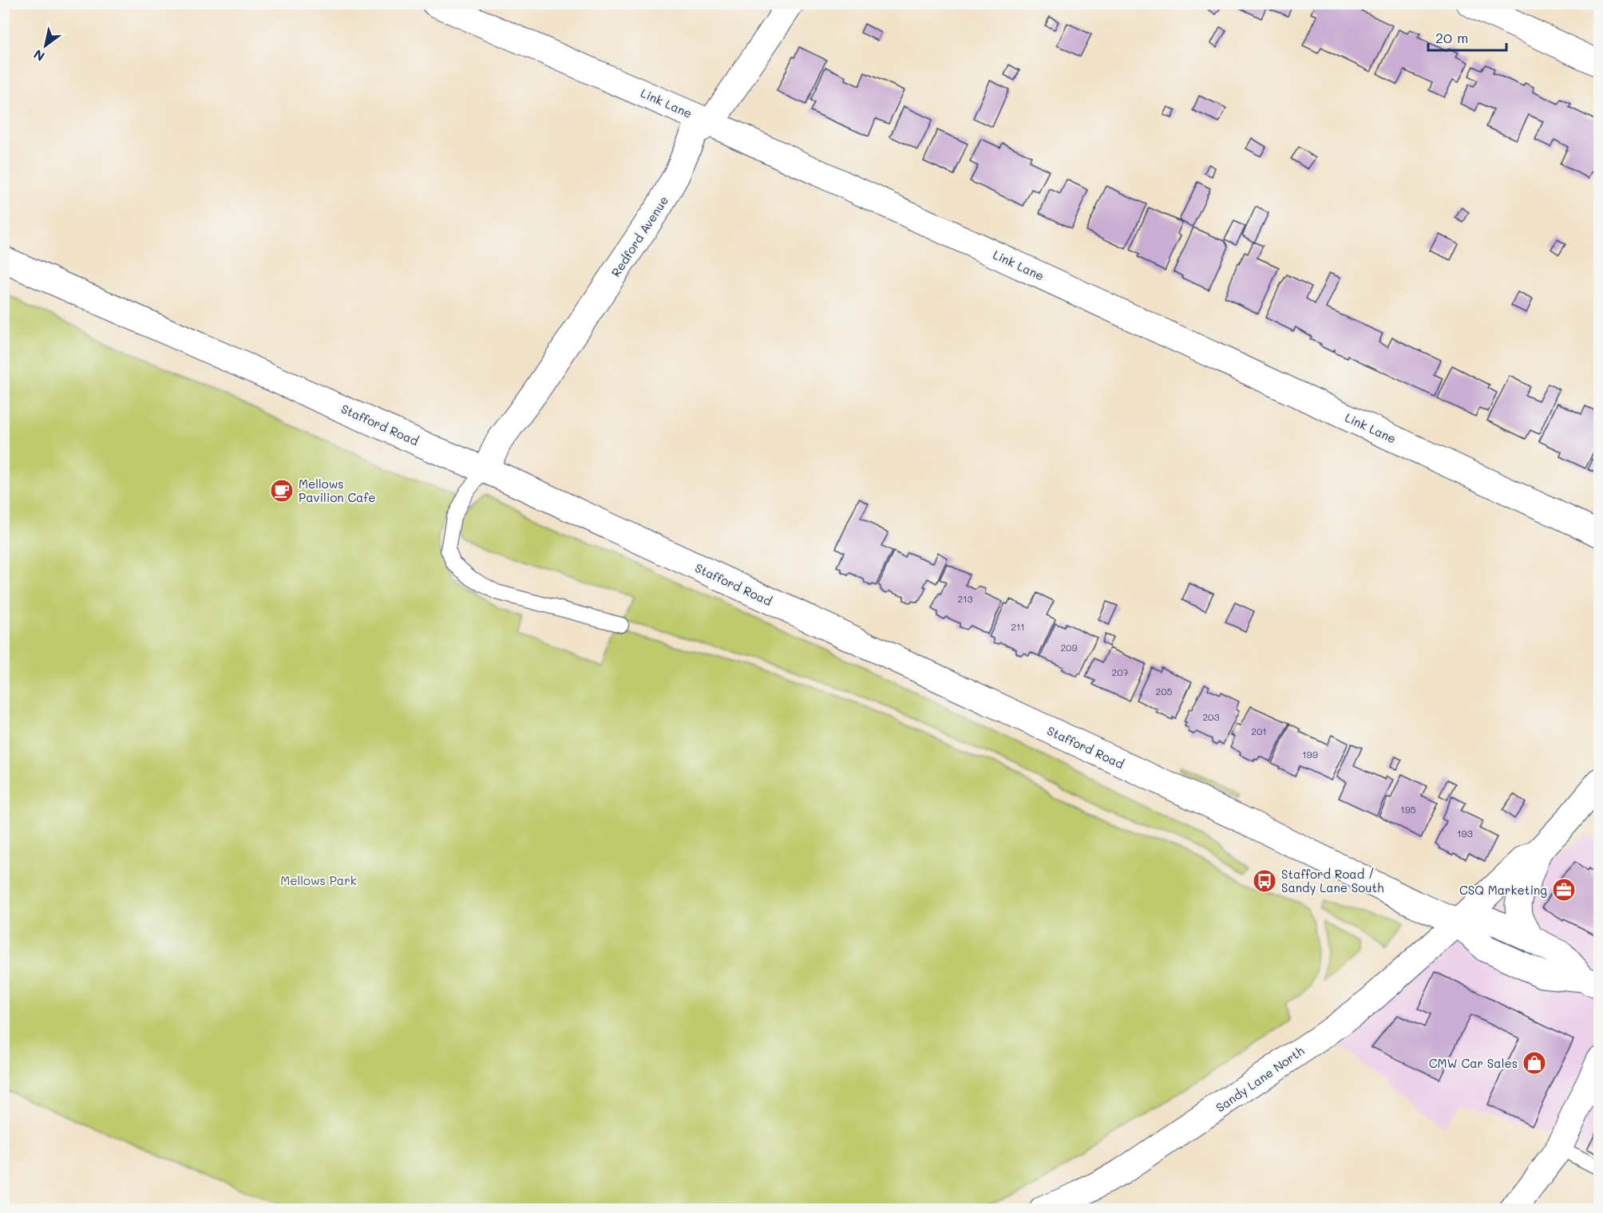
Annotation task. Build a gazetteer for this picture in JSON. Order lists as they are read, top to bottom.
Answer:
{
  "streets": {
    "street": [
      "Link Lane",
      "Redford Avenue",
      "Stafford Road",
      "Sandy Lane North"
    ]
  },
  "crossings": [
    ["Link Lane", "Redford Avenue"],
    ["Redford Avenue", "Stafford Road"],
    ["Stafford Road", "Sandy Lane North"]
  ],
  "parks": ["Mellows Park"],
  "places": {
    "cafe": ["Mellows Pavilion Cafe"],
    "bus stop": ["Stafford Road / Sandy Lane South"],
    "office": ["CSQ Marketing"],
    "shop": ["CMW Car Sales"]
  },
  "house_numbers": [
    "213",
    "211",
    "209",
    "207",
    "205",
    "203",
    "201",
    "199",
    "195",
    "193"
  ],
  "scale_bar": "20 m",
  "north": "bottom left"
}
